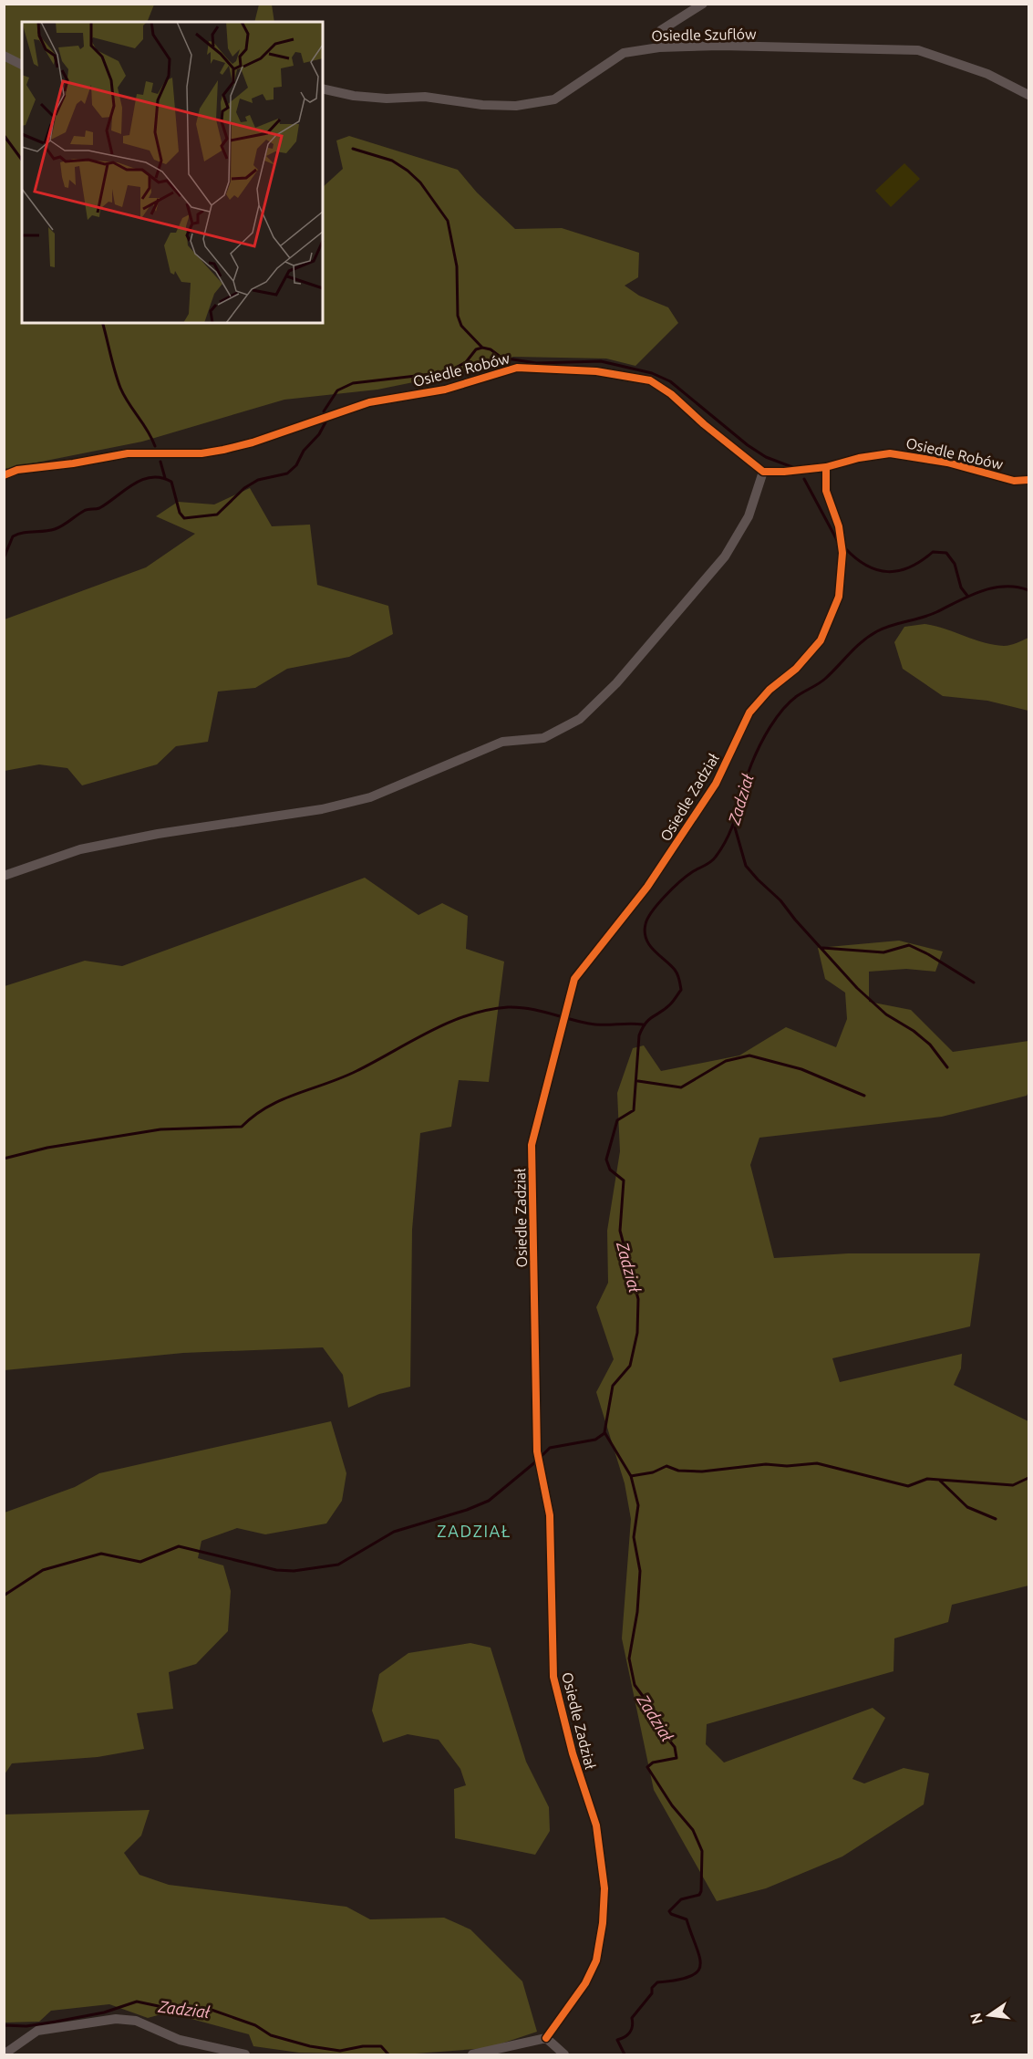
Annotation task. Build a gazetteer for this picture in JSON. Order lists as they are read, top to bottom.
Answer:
{
  "streets": {
    "street": ["Osiedle Szuflów", "Osiedle Robów", "Osiedle Zadział"]
  },
  "crossings": [
    ["Osiedle Robów", "Osiedle Zadział"]
  ],
  "districts": ["ZADZIAŁ"],
  "water": ["Zadział"],
  "north": "left"
}
